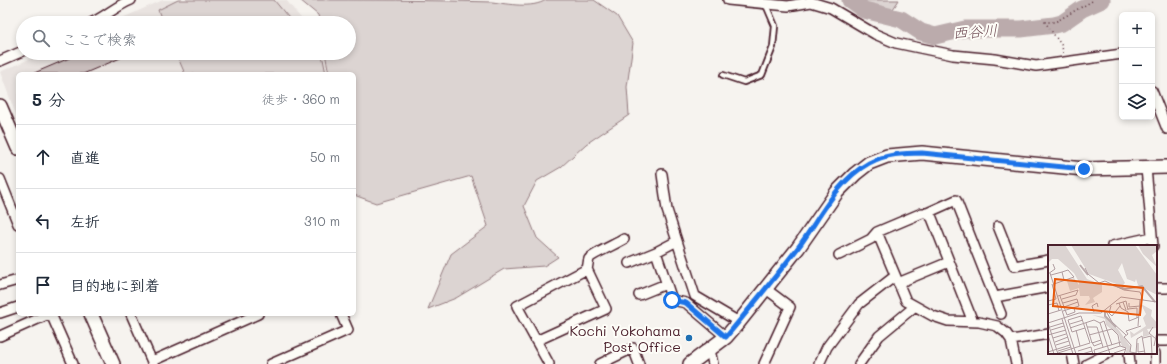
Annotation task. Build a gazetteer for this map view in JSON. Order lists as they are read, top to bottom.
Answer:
{
  "water": ["西谷川"],
  "places": ["Kochi Yokohama Post Office"],
  "page": {
    "map_buttons": ["+", "−"],
    "search": "ここで検索",
    "heading": ["5 分", "徒歩 · 360 m"],
    "list": [
      ["直進", "50 m"],
      ["左折", "310 m"],
      "目的地に到着"
    ]
  }
}
